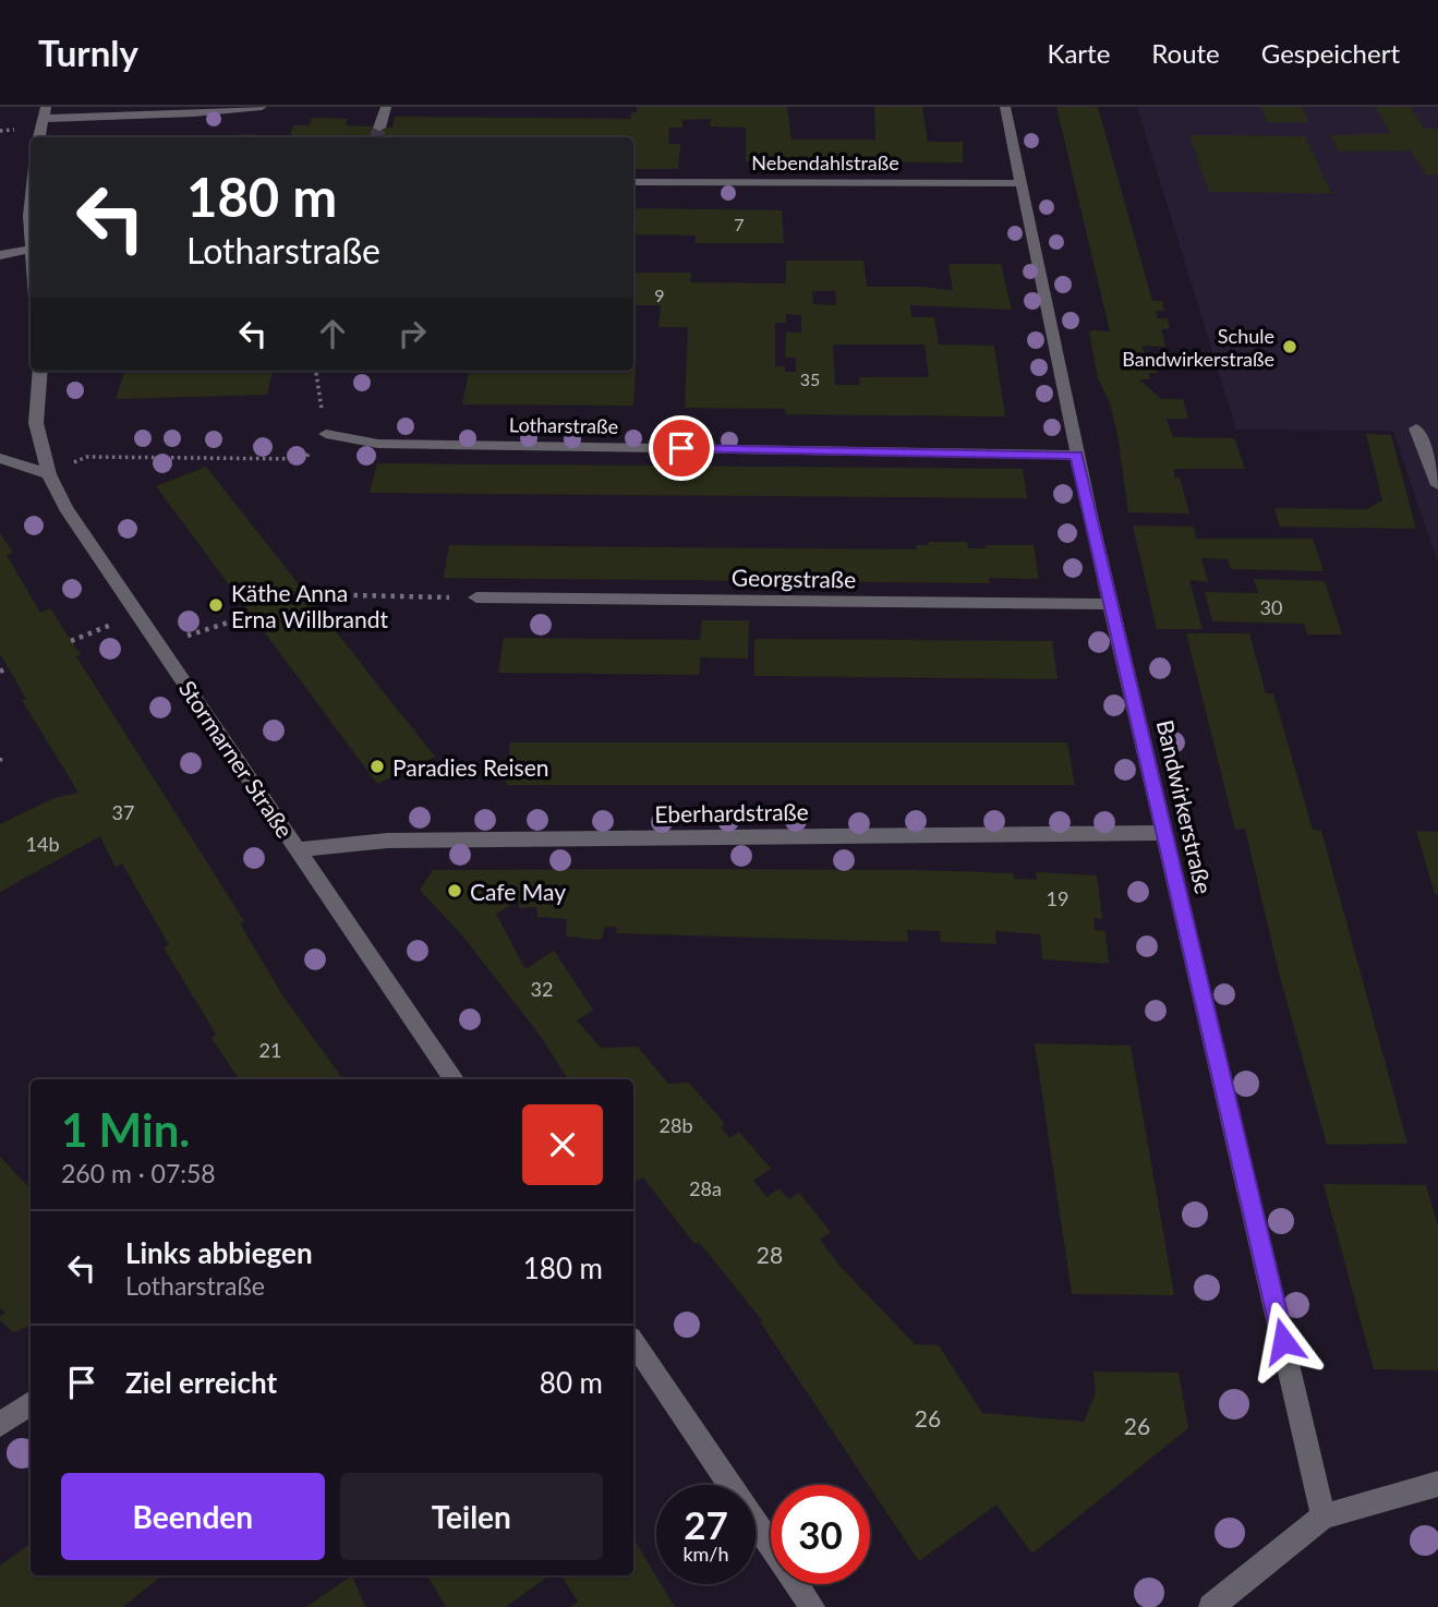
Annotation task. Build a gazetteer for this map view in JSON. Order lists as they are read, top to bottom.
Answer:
{
  "streets": {
    "street": [
      "Nebendahlstraße",
      "Lotharstraße",
      "Georgstraße",
      "Stormarner Straße",
      "Bandwirkerstraße",
      "Eberhardstraße"
    ]
  },
  "crossings": [
    ["Nebendahlstraße", "Bandwirkerstraße"],
    ["Lotharstraße", "Bandwirkerstraße"],
    ["Georgstraße", "Bandwirkerstraße"],
    ["Stormarner Straße", "Eberhardstraße"],
    ["Bandwirkerstraße", "Eberhardstraße"]
  ],
  "places": [
    "Schule Bandwirkerstraße",
    "Käthe Anna Erna Willbrandt",
    "Paradies Reisen",
    "Cafe May"
  ],
  "house_numbers": [
    "7",
    "9",
    "35",
    "30",
    "37",
    "14b",
    "19",
    "32",
    "21",
    "28b",
    "28a",
    "28",
    "26",
    "26"
  ],
  "page": {
    "header": "Turnly",
    "nav": ["Karte", "Route", "Gespeichert"],
    "turn": ["180 m", "Lotharstraße"],
    "heading": ["1 Min.", "260 m · 07:58"],
    "list": [
      {
        "name": "Links abbiegen",
        "note": "Lotharstraße",
        "value": "180 m"
      },
      {
        "name": "Ziel erreicht",
        "value": "80 m"
      }
    ],
    "buttons": ["Beenden", "Teilen"],
    "speed": "27 km/h",
    "limit": "30"
  }
}
